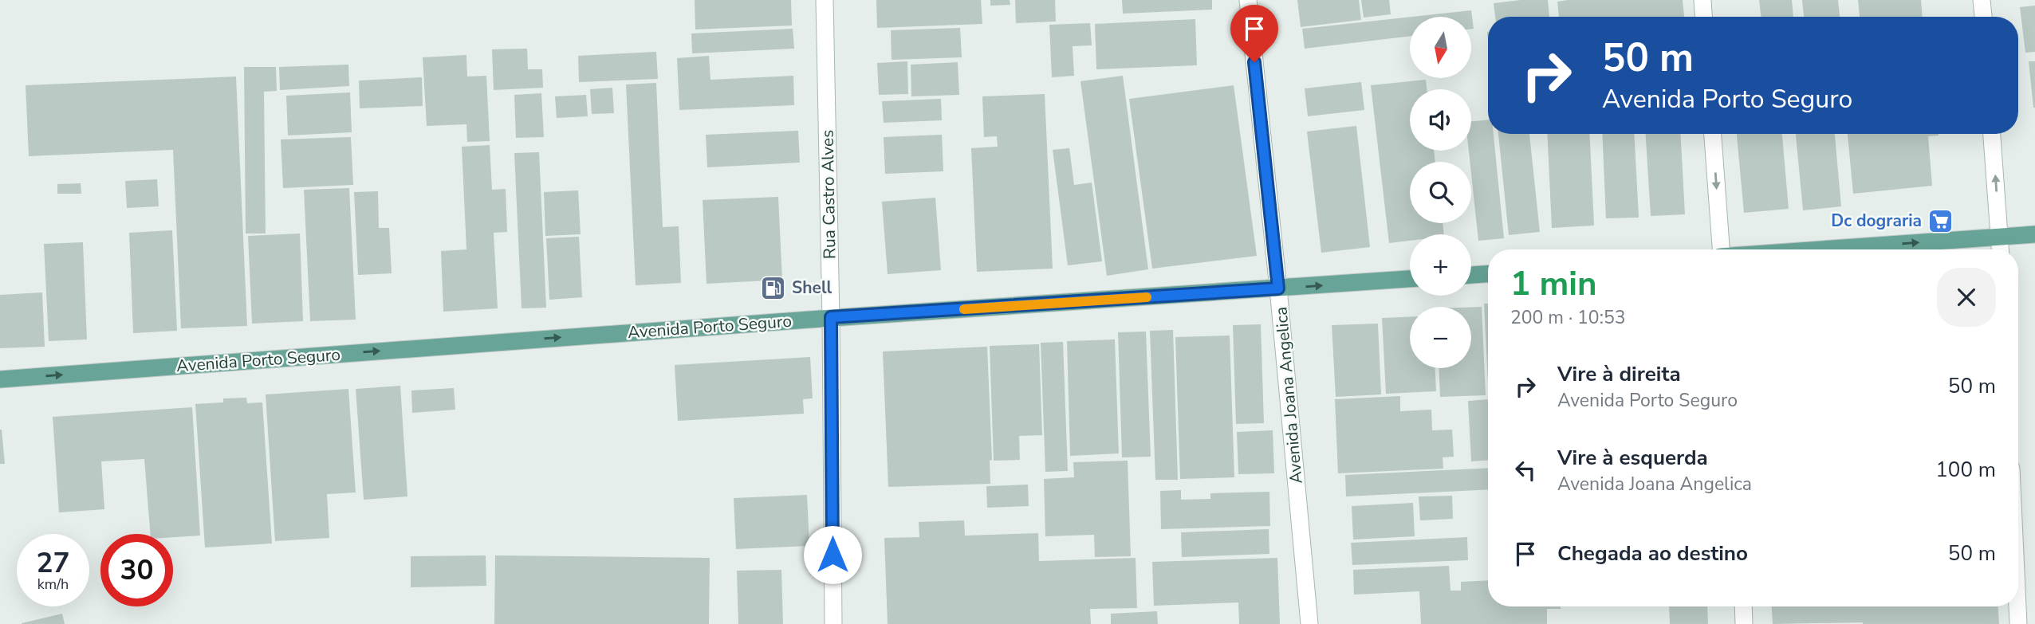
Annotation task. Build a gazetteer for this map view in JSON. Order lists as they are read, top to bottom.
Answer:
{
  "streets": {
    "main road": ["Avenida Porto Seguro"],
    "street": ["Rua Castro Alves", "Avenida Joana Angelica"]
  },
  "crossings": [
    ["Rua Castro Alves", "Avenida Porto Seguro"],
    ["Avenida Porto Seguro", "Avenida Joana Angelica"]
  ],
  "one_way": ["Avenida Porto Seguro"],
  "places": {
    "supermarket": ["Dc dograria"],
    "fuel station": ["Shell"]
  },
  "north": "bottom",
  "page": {
    "map_buttons": ["+", "−"],
    "turn": ["50 m", "Avenida Porto Seguro"],
    "heading": ["1 min", "200 m · 10:53"],
    "list": [
      {
        "name": "Vire à direita",
        "note": "Avenida Porto Seguro",
        "value": "50 m"
      },
      {
        "name": "Vire à esquerda",
        "note": "Avenida Joana Angelica",
        "value": "100 m"
      },
      {
        "name": "Chegada ao destino",
        "value": "50 m"
      }
    ],
    "speed": "27 km/h",
    "limit": "30"
  }
}
